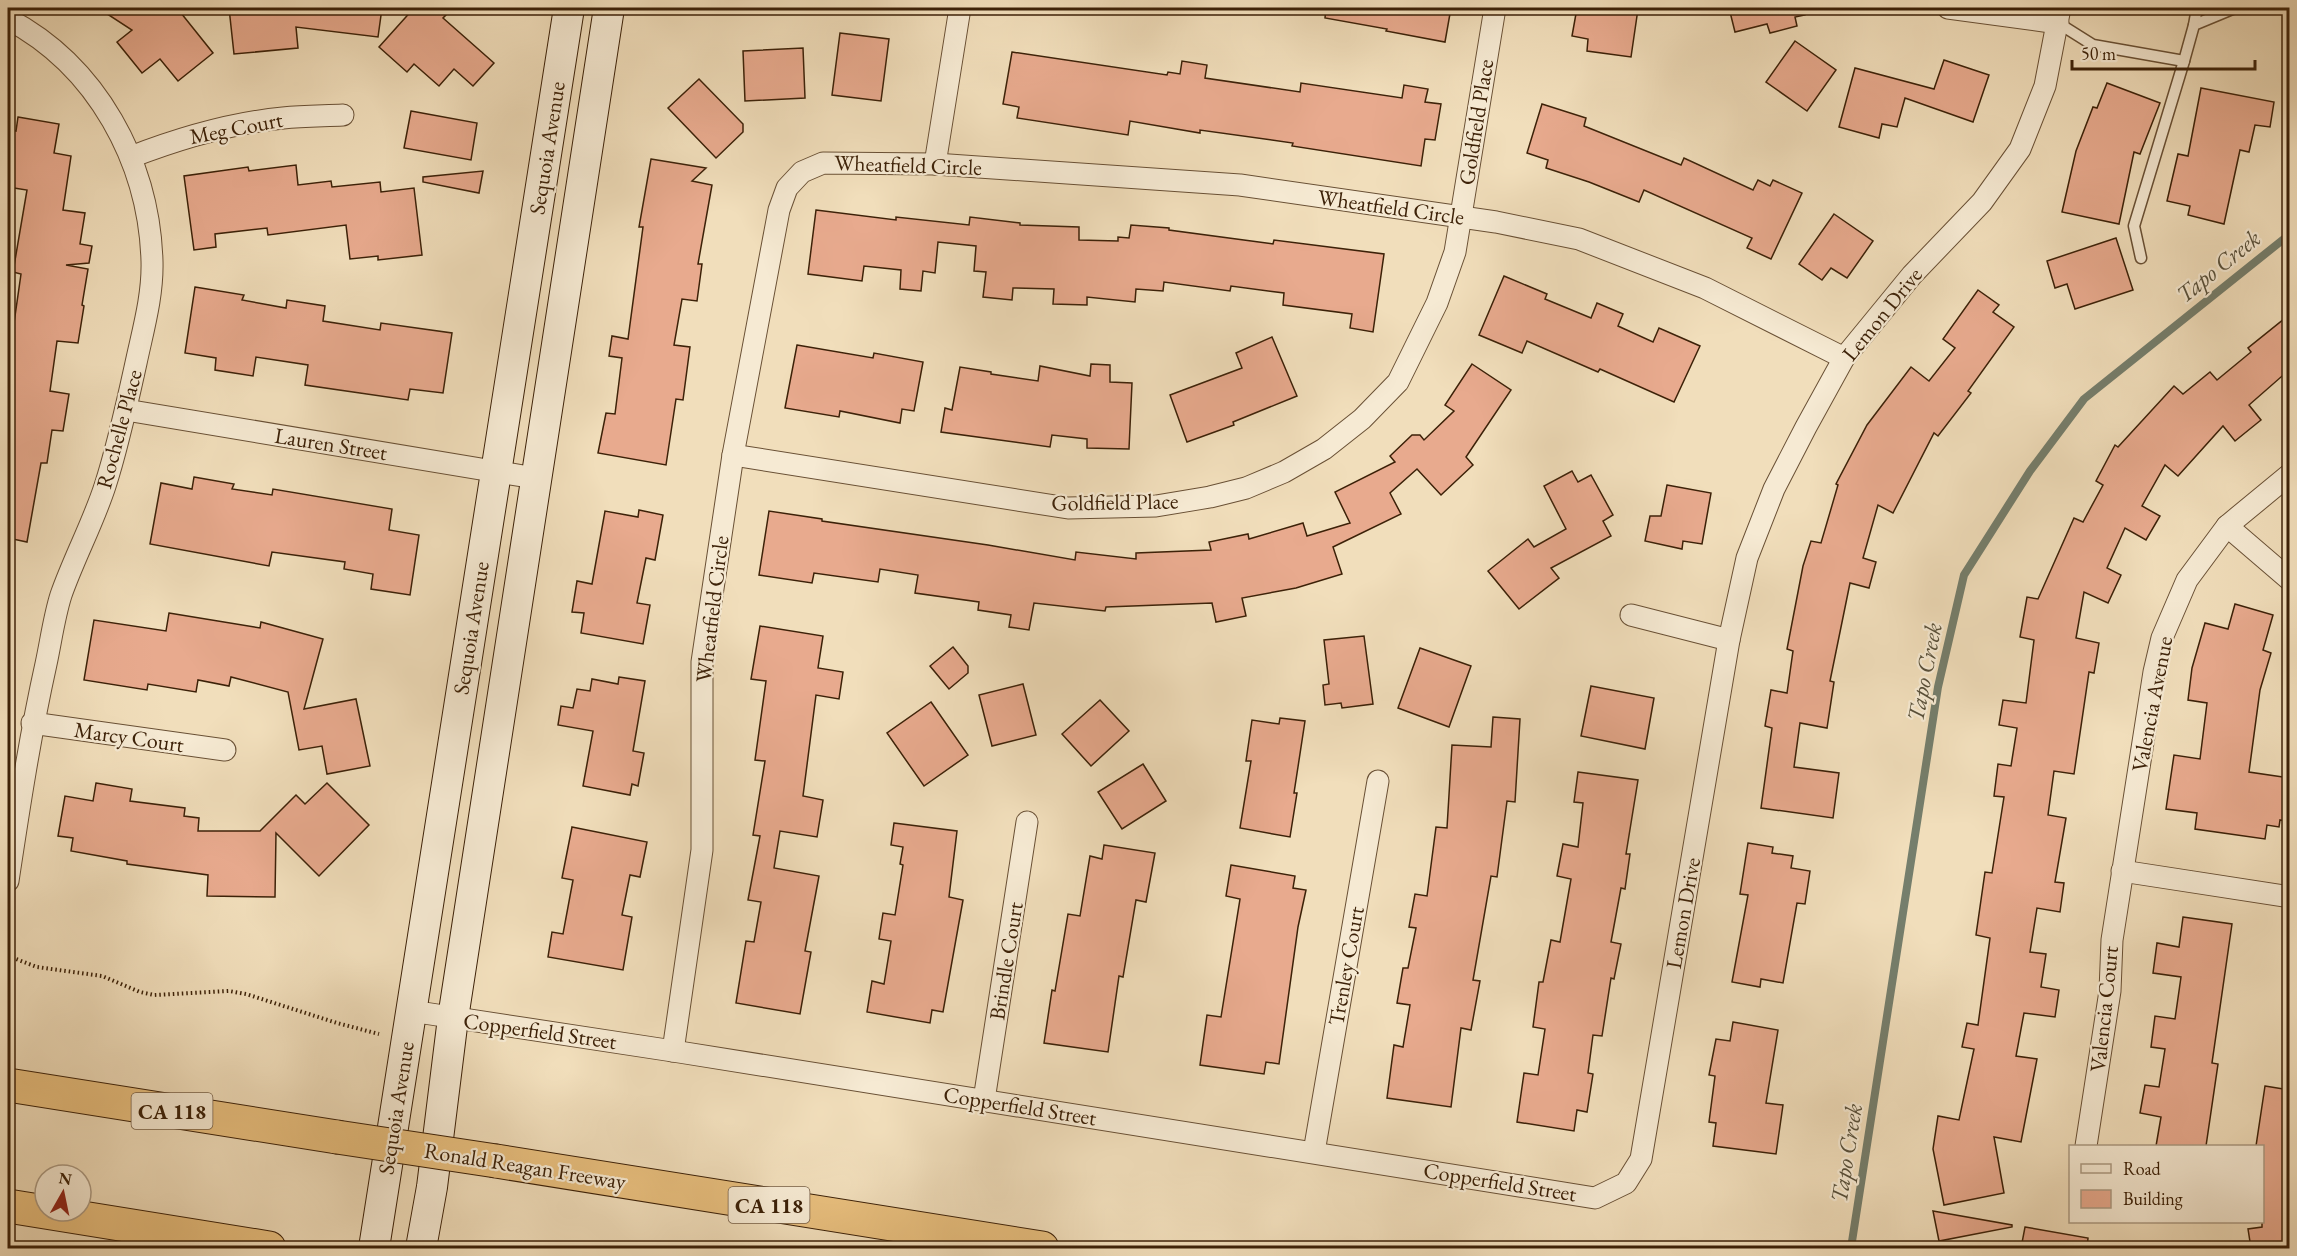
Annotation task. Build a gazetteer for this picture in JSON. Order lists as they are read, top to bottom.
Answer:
{
  "streets": {
    "highway": ["CA 118", "Ronald Reagan Freeway"],
    "main road": ["Sequoia Avenue"],
    "street": [
      "Goldfield Place",
      "Meg Court",
      "Wheatfield Circle",
      "Lemon Drive",
      "Rochelle Place",
      "Lauren Street",
      "Valencia Avenue",
      "Marcy Court",
      "Brindle Court",
      "Trenley Court",
      "Valencia Court",
      "Copperfield Street"
    ]
  },
  "crossings": [
    ["Goldfield Place", "Wheatfield Circle"],
    ["Meg Court", "Rochelle Place"],
    ["Sequoia Avenue", "Lauren Street"],
    ["Sequoia Avenue", "Copperfield Street"],
    ["Wheatfield Circle", "Lemon Drive"],
    ["Wheatfield Circle", "Copperfield Street"],
    ["Lemon Drive", "Copperfield Street"],
    ["Rochelle Place", "Lauren Street"],
    ["Rochelle Place", "Marcy Court"],
    ["Valencia Avenue", "Valencia Court"],
    ["Brindle Court", "Copperfield Street"],
    ["Trenley Court", "Copperfield Street"]
  ],
  "water": ["Tapo Creek"],
  "legend": ["Road", "Building"],
  "scale_bar": "50 m",
  "north": "top"
}
